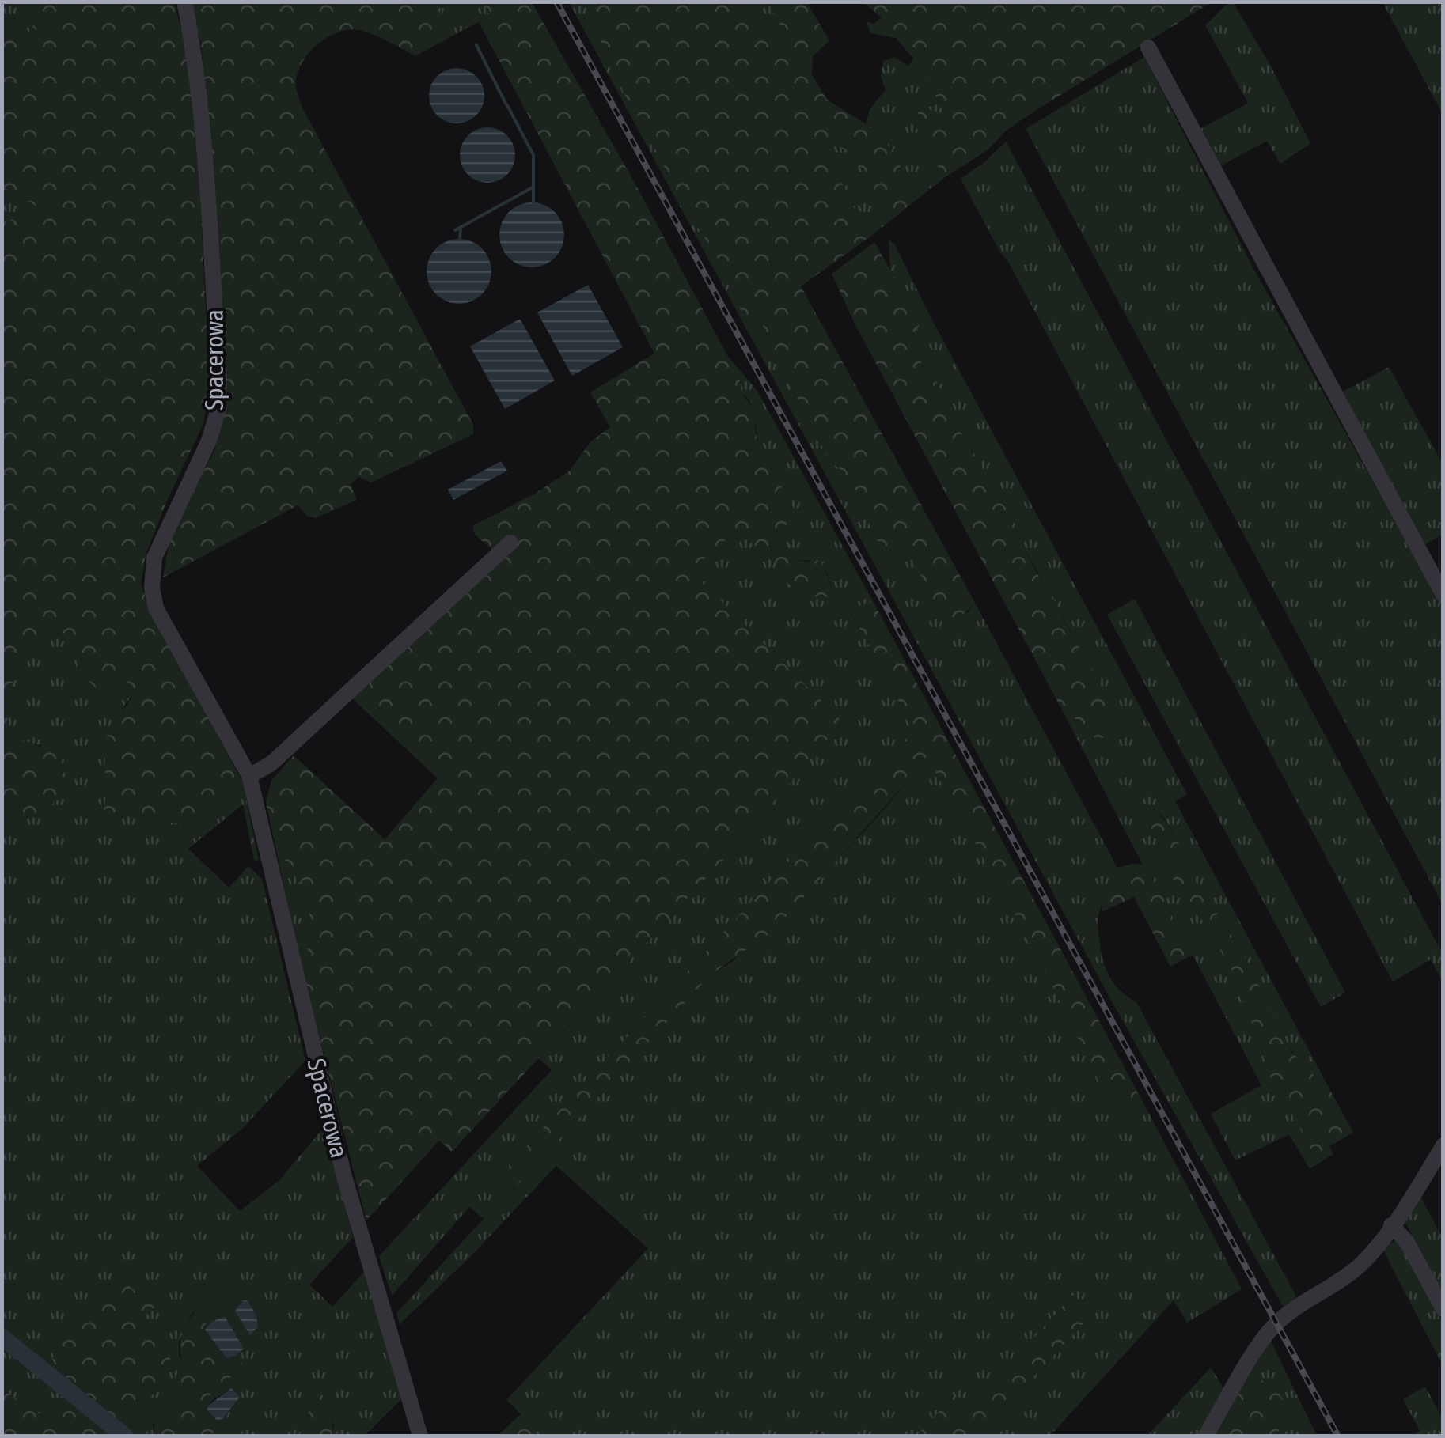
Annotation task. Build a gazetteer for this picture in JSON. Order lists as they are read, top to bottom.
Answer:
{
  "streets": {
    "street": ["Spacerowa"]
  }
}
